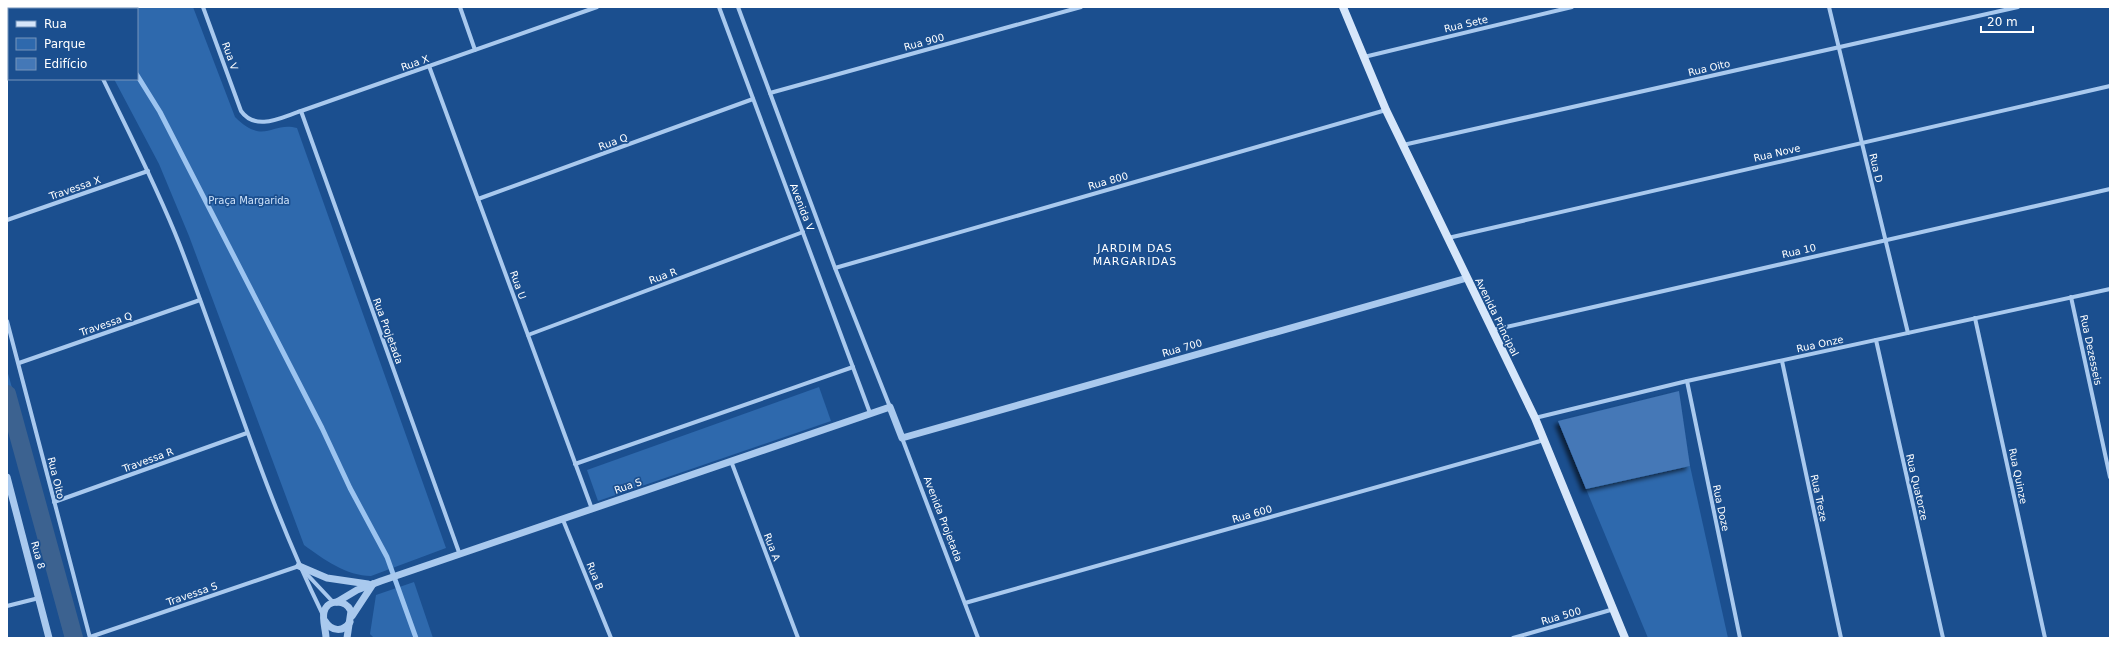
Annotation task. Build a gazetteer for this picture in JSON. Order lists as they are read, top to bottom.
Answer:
{
  "streets": {
    "main road": ["Avenida Principal"],
    "street": [
      "Rua Sete",
      "Rua 900",
      "Rua V",
      "Rua X",
      "Rua Oito",
      "Rua Q",
      "Rua Nove",
      "Rua D",
      "Rua 800",
      "Travessa X",
      "Avenida V",
      "Rua 10",
      "Rua R",
      "Rua U",
      "Travessa Q",
      "Rua Projetada",
      "Rua Onze",
      "Rua 700",
      "Rua Dezesseis",
      "Travessa R",
      "Rua Quinze",
      "Rua S",
      "Rua Quatorze",
      "Rua Treze",
      "Rua Doze",
      "Rua 600",
      "Avenida Projetada",
      "Rua A",
      "Rua 8",
      "Rua B",
      "Travessa S",
      "Rua 500"
    ]
  },
  "crossings": [
    ["Rua Sete", "Avenida Principal"],
    ["Rua 900", "Avenida V"],
    ["Rua V", "Rua X"],
    ["Rua X", "Rua U"],
    ["Rua X", "Rua Projetada"],
    ["Rua Oito", "Rua D"],
    ["Rua Oito", "Avenida Principal"],
    ["Rua Oito", "Travessa Q"],
    ["Rua Oito", "Travessa R"],
    ["Rua Oito", "Travessa S"],
    ["Rua Q", "Avenida V"],
    ["Rua Q", "Rua U"],
    ["Rua Nove", "Rua D"],
    ["Rua Nove", "Avenida Principal"],
    ["Rua D", "Rua 10"],
    ["Rua D", "Rua Onze"],
    ["Rua 800", "Avenida V"],
    ["Rua 800", "Avenida Principal"],
    ["Avenida V", "Rua R"],
    ["Avenida V", "Rua S"],
    ["Avenida V", "Avenida Projetada"],
    ["Rua 10", "Avenida Principal"],
    ["Rua R", "Rua U"],
    ["Rua U", "Rua S"],
    ["Avenida Principal", "Rua Onze"],
    ["Avenida Principal", "Rua 700"],
    ["Avenida Principal", "Rua 600"],
    ["Avenida Principal", "Rua 500"],
    ["Rua Projetada", "Rua S"],
    ["Rua Onze", "Rua Dezesseis"],
    ["Rua Onze", "Rua Quinze"],
    ["Rua Onze", "Rua Quatorze"],
    ["Rua Onze", "Rua Treze"],
    ["Rua Onze", "Rua Doze"],
    ["Rua 700", "Avenida Projetada"],
    ["Rua S", "Avenida Projetada"],
    ["Rua S", "Rua A"],
    ["Rua S", "Rua B"],
    ["Rua 600", "Avenida Projetada"]
  ],
  "districts": ["JARDIM DAS MARGARIDAS"],
  "parks": ["Praça Margarida"],
  "legend": ["Rua", "Parque", "Edifício"],
  "scale_bar": "20 m"
}
